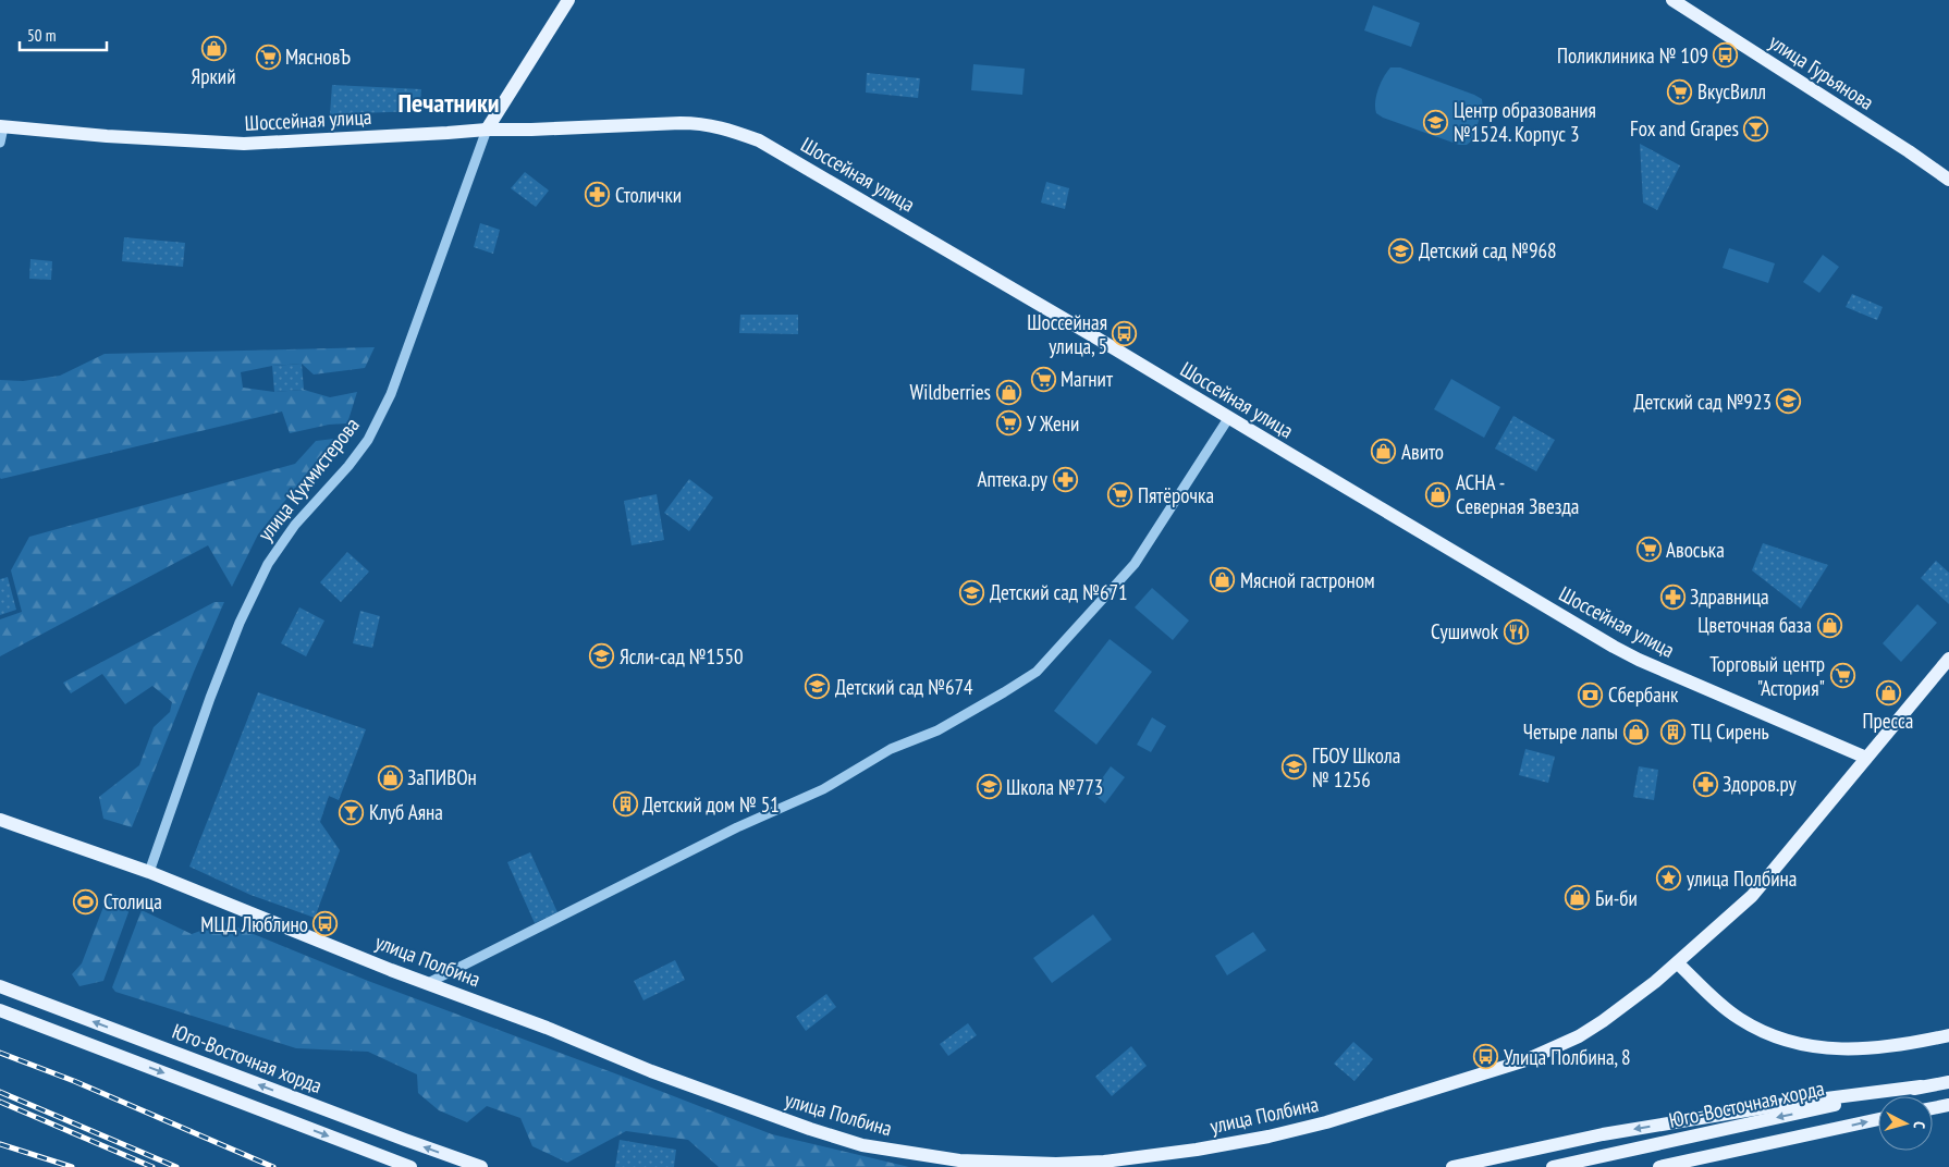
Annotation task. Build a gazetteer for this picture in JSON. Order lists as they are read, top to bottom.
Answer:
{
  "streets": {
    "main road": [
      "улица Гурьянова",
      "Шоссейная улица",
      "улица Кухмистерова",
      "улица Полбина",
      "Юго-Восточная хорда"
    ]
  },
  "crossings": [
    ["Шоссейная улица", "улица Кухмистерова"],
    ["улица Кухмистерова", "улица Полбина"]
  ],
  "districts": ["Печатники"],
  "places": {
    "shop": [
      "Яркий",
      "Wildberries",
      "Авито",
      "АСНА - Северная Звезда",
      "Мясной гастроном",
      "Цветочная база",
      "Пресса",
      "Четыре лапы",
      "ЗаПИВОн",
      "Би-би"
    ],
    "bus stop": [
      "Поликлиника № 109",
      "Шоссейная улица, 5",
      "МЦД Люблино",
      "Улица Полбина, 8"
    ],
    "supermarket": [
      "МясновЪ",
      "ВкусВилл",
      "Магнит",
      "У Жени",
      "Пятёрочка",
      "Авоська",
      "Торговый центр \"Астория\""
    ],
    "school or university": [
      "Центр образования №1524. Корпус 3",
      "Детский сад №968",
      "Детский сад №923",
      "Детский сад №671",
      "Ясли-сад №1550",
      "Детский сад №674",
      "ГБОУ Школа № 1256",
      "Школа №773"
    ],
    "bar": ["Fox and Grapes", "Клуб Аяна"],
    "pharmacy": [
      "Столички",
      "Аптека.ру",
      "Здравница",
      "Здоров.ру"
    ],
    "restaurant": ["Сушиwok"],
    "bank": ["Сбербанк"],
    "building": ["ТЦ Сирень", "Детский дом № 51"],
    "place": ["улица Полбина"],
    "sports": ["Столица"]
  },
  "scale_bar": "50 m",
  "north": "right"
}
